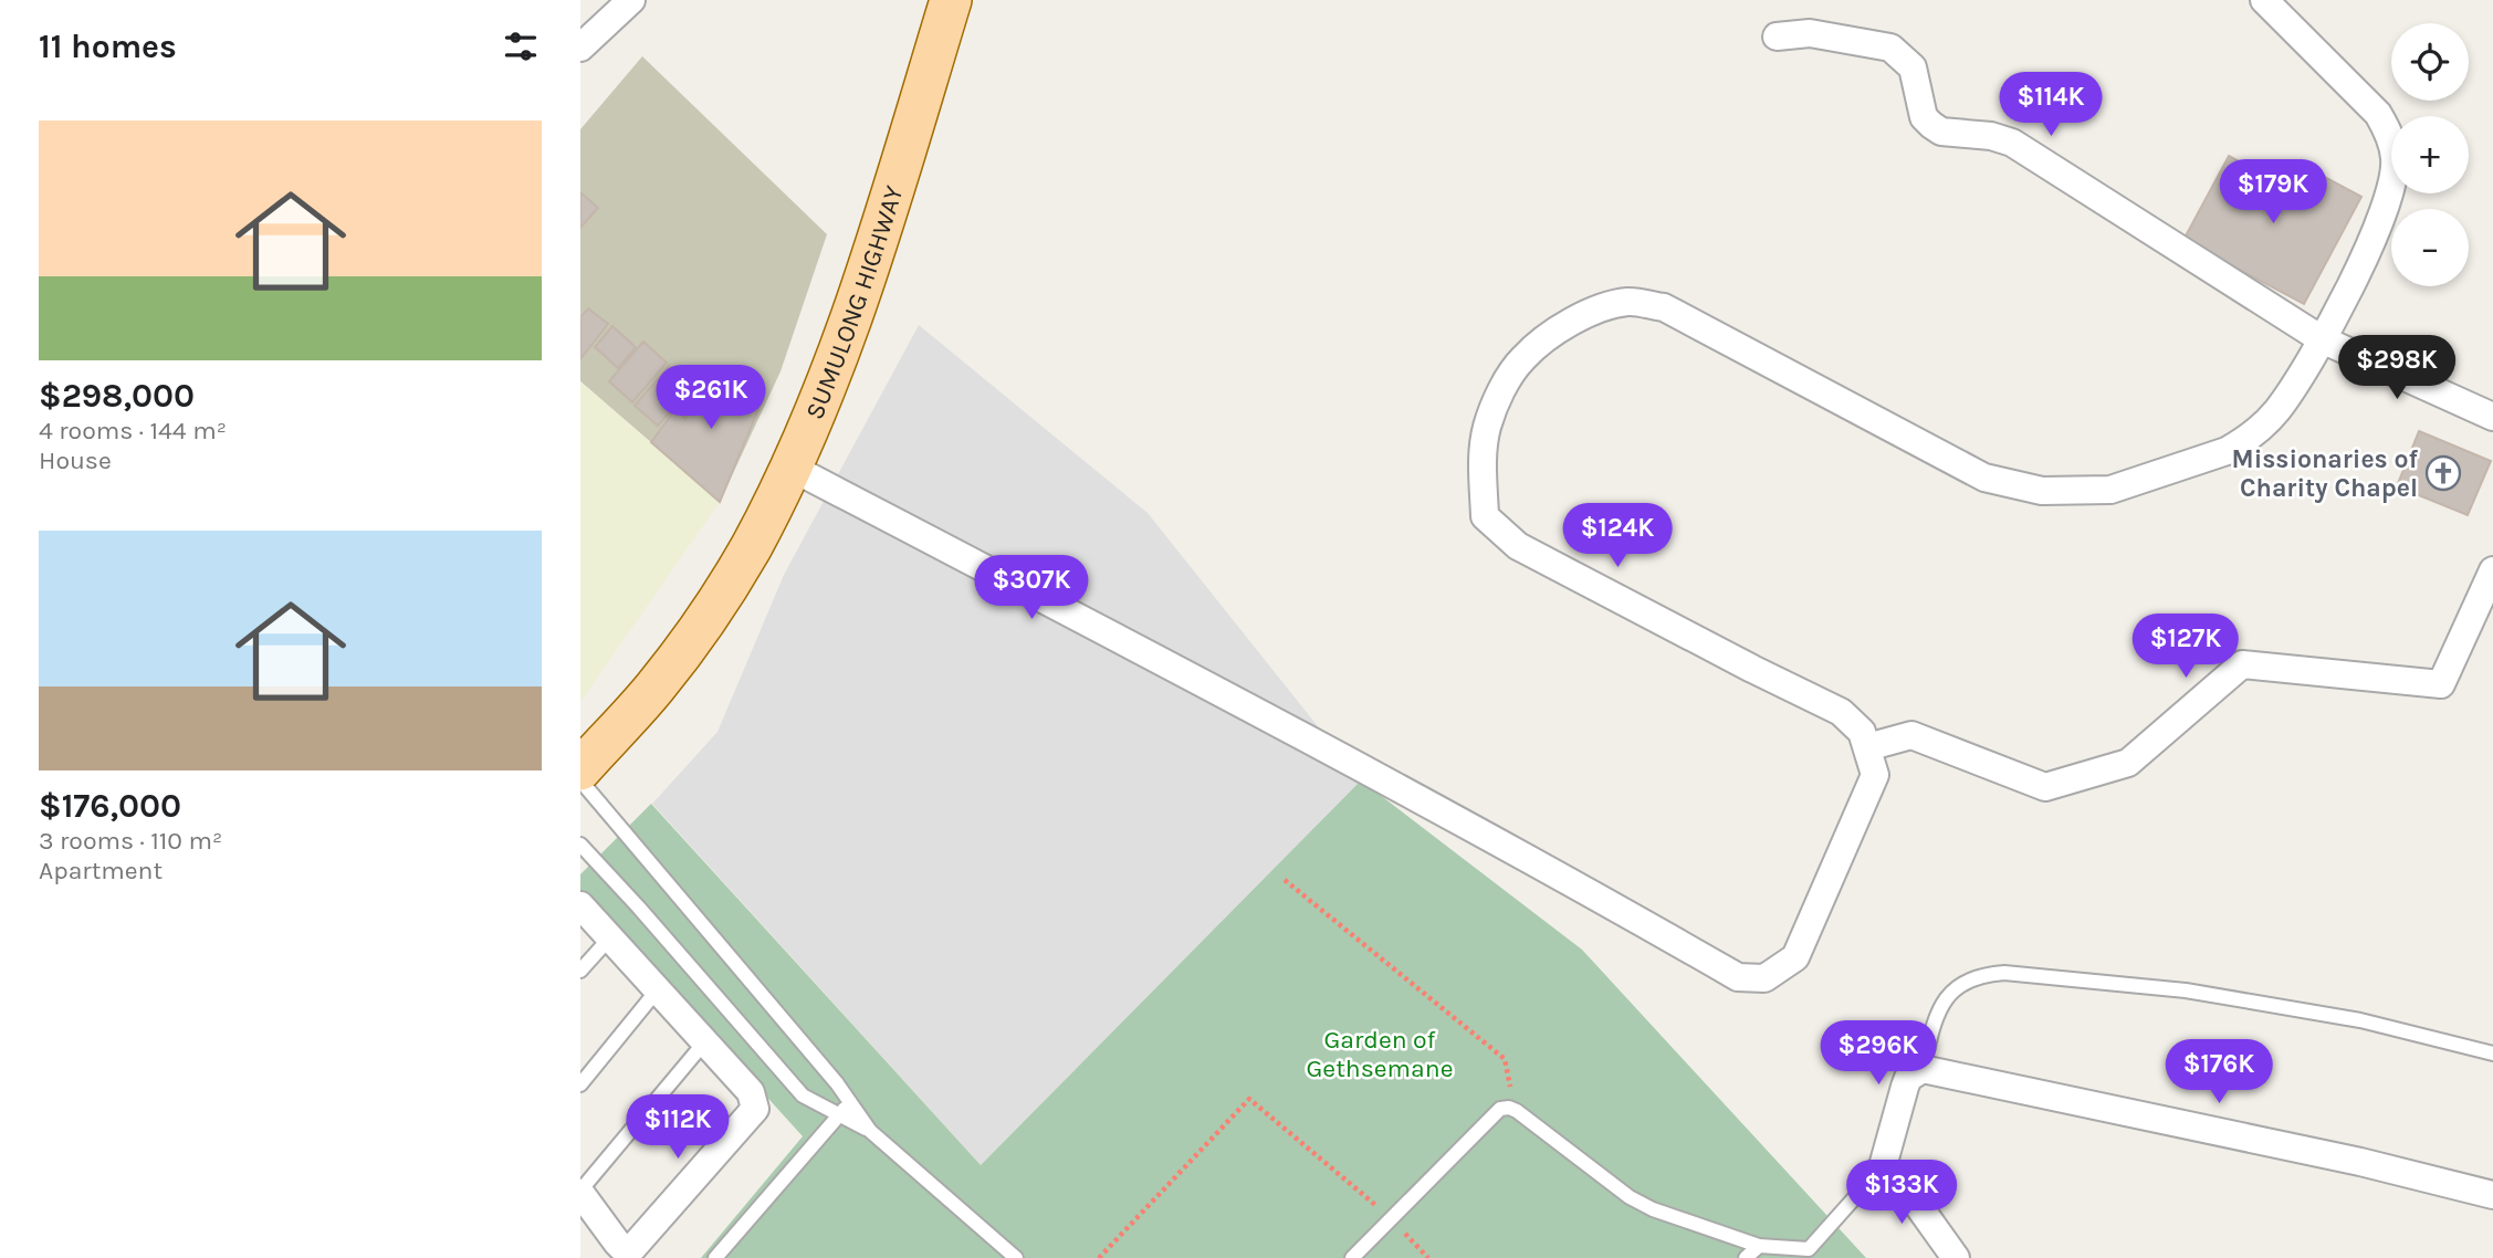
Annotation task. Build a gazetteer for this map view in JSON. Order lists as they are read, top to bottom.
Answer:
{
  "streets": {
    "main road": ["SUMULONG HIGHWAY"]
  },
  "parks": ["Garden of Gethsemane"],
  "places": {
    "church": ["Missionaries of Charity Chapel"]
  },
  "page": {
    "heading": "11 homes",
    "map_buttons": ["+", "−"],
    "price": [
      "$114K",
      "$179K",
      "$298K",
      "$261K",
      "$124K",
      "$307K",
      "$127K",
      "$296K",
      "$176K",
      "$112K",
      "$133K"
    ],
    "list": [
      {
        "name": "$298,000",
        "note": "4 rooms · 144 m² · House"
      },
      {
        "name": "$176,000",
        "note": "3 rooms · 110 m² · Apartment"
      }
    ]
  }
}
